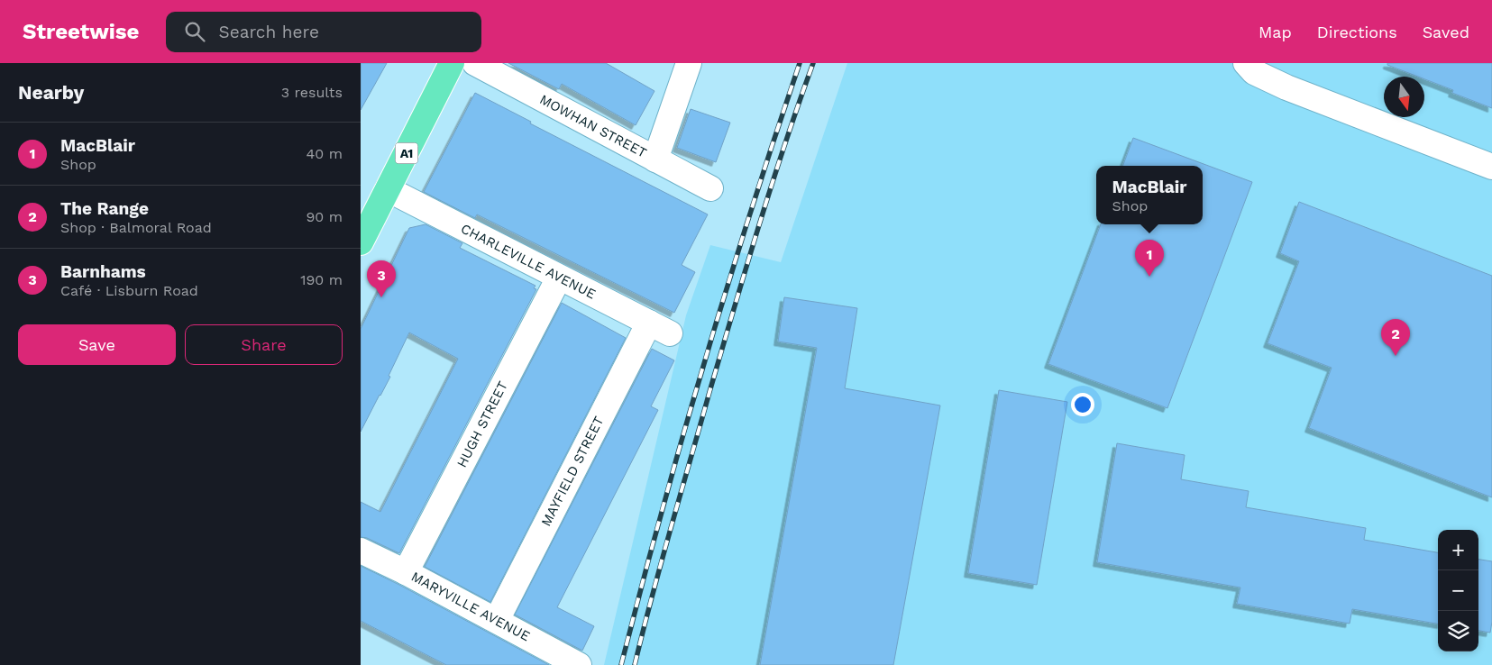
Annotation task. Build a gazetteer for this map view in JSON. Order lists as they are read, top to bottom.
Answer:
{
  "streets": {
    "main road": ["A1"],
    "street": [
      "MOWHAN STREET",
      "CHARLEVILLE AVENUE",
      "HUGH STREET",
      "MAYFIELD STREET",
      "MARYVILLE AVENUE"
    ]
  },
  "crossings": [
    ["A1", "CHARLEVILLE AVENUE"],
    ["CHARLEVILLE AVENUE", "HUGH STREET"],
    ["CHARLEVILLE AVENUE", "MAYFIELD STREET"],
    ["HUGH STREET", "MARYVILLE AVENUE"],
    ["MAYFIELD STREET", "MARYVILLE AVENUE"]
  ],
  "north": "bottom",
  "page": {
    "header": "Streetwise",
    "search": "Search here",
    "nav": ["Map", "Directions", "Saved"],
    "heading": ["Nearby", "3 results"],
    "list": [
      {
        "mark": "1",
        "name": "MacBlair",
        "note": "Shop",
        "value": "40 m"
      },
      {
        "mark": "2",
        "name": "The Range",
        "note": "Shop · Balmoral Road",
        "value": "90 m"
      },
      {
        "mark": "3",
        "name": "Barnhams",
        "note": "Café · Lisburn Road",
        "value": "190 m"
      }
    ],
    "popup": ["MacBlair", "Shop"],
    "pins": ["1", "3", "2"],
    "buttons": ["Save", "Share"],
    "map_buttons": ["+", "−"]
  }
}
